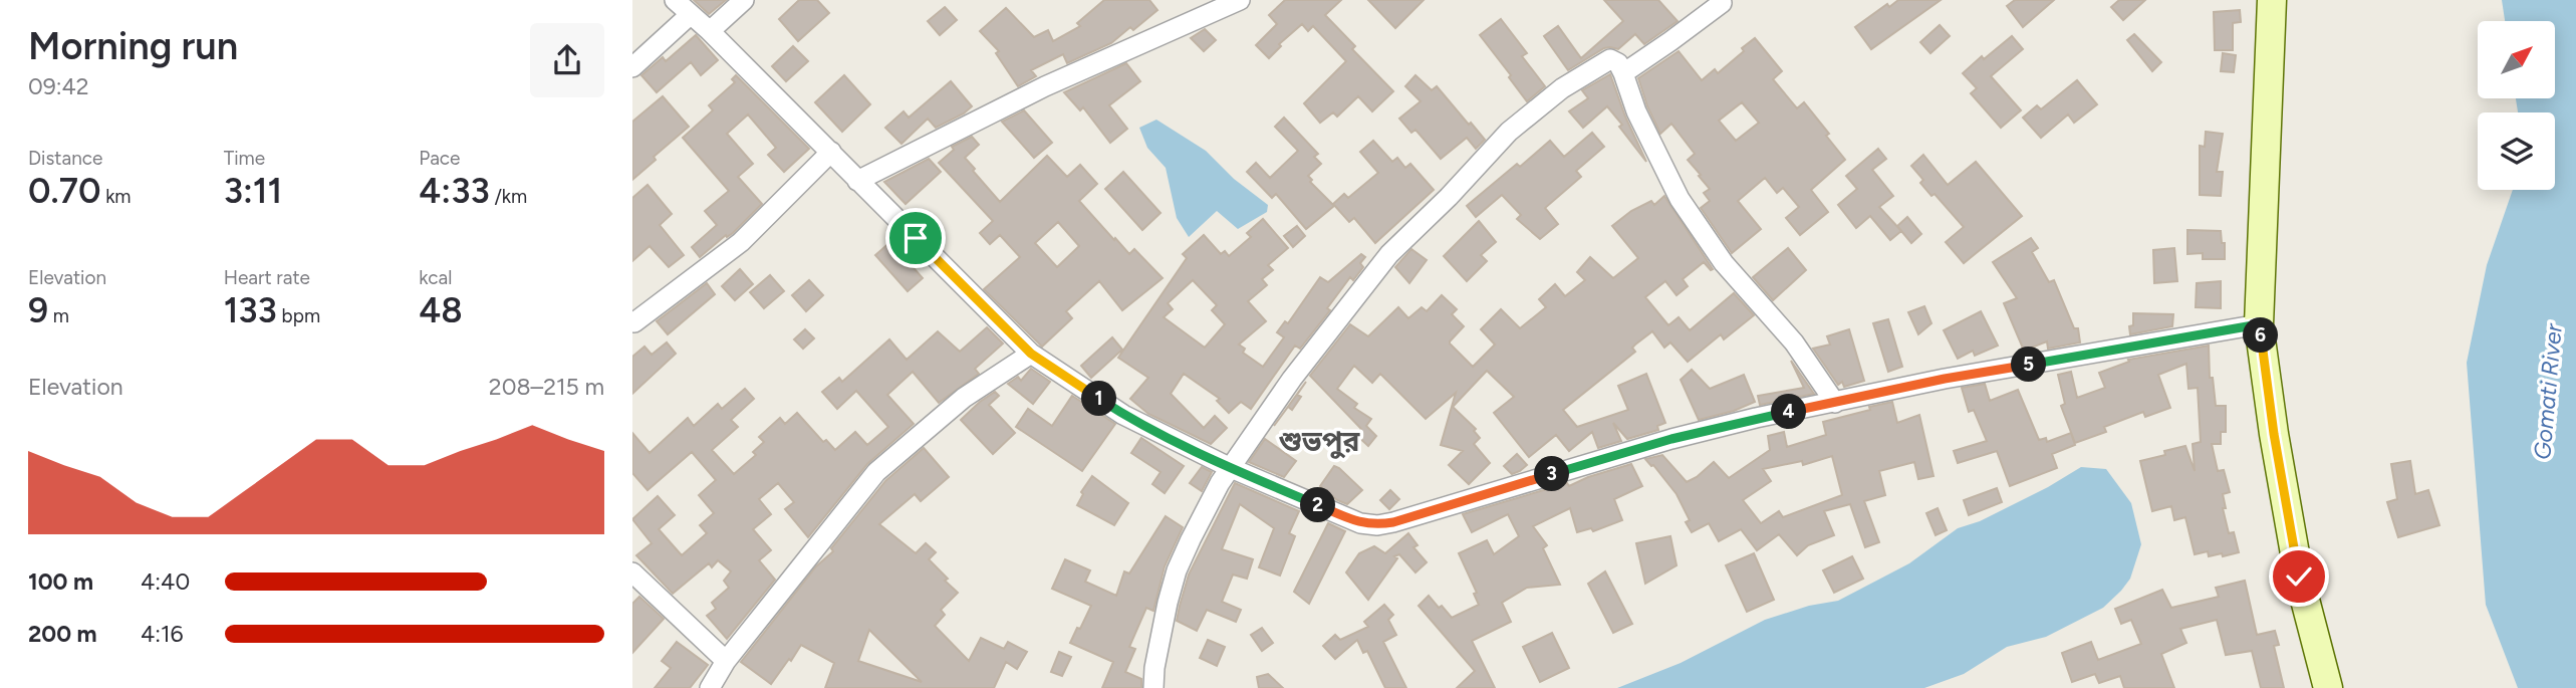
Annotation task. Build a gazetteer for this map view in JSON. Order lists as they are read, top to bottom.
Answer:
{
  "districts": ["শুভপুর"],
  "water": ["Gomati River"],
  "north": "top right",
  "page": {
    "heading": ["Morning run", "09:42"],
    "stats": [
      ["Distance", "0.70 km"],
      ["Time", "3:11"],
      ["Pace", "4:33 /km"],
      ["Elevation", "9 m"],
      ["Heart rate", "133 bpm"],
      ["kcal", "48"]
    ],
    "pins": [
      "6",
      "5",
      "1",
      "4",
      "3",
      "2"
    ],
    "chart": ["Elevation", "208–215 m"],
    "list": [
      {
        "name": "100 m",
        "note": "4:40"
      },
      {
        "name": "200 m",
        "note": "4:16"
      }
    ]
  }
}
